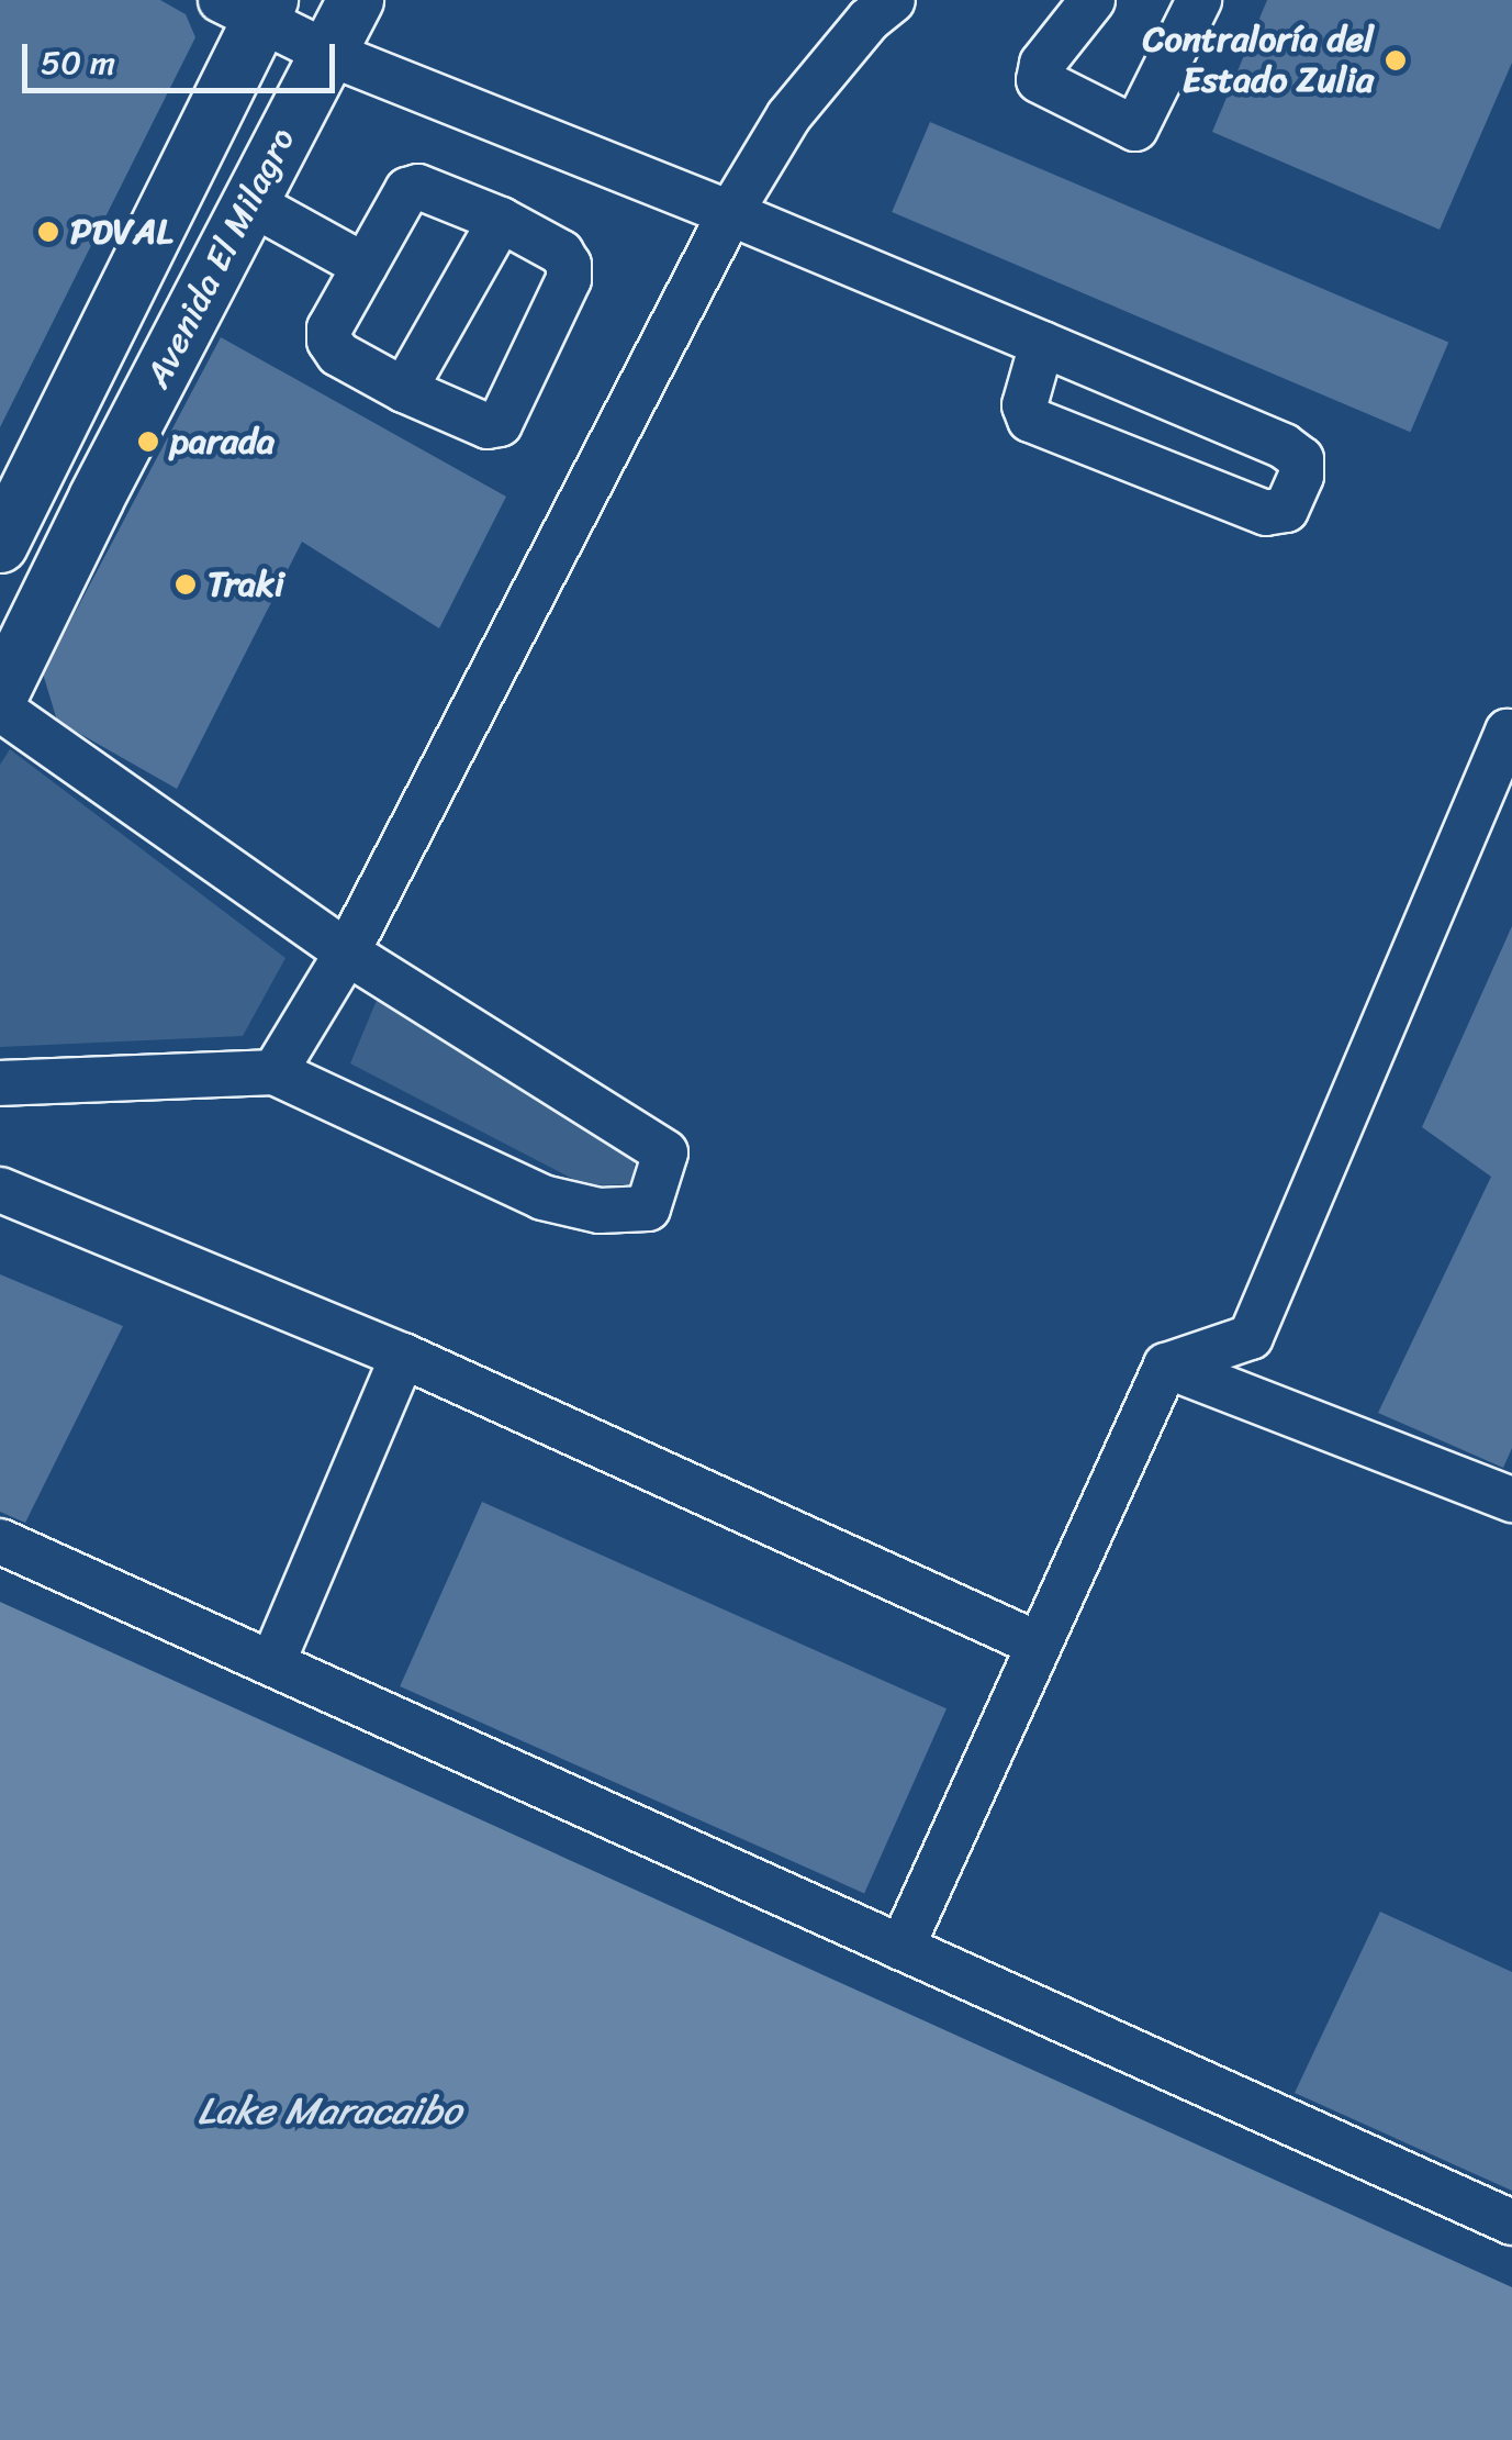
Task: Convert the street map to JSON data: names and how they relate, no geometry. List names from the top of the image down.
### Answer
{
  "streets": {
    "main road": ["Avenida El Milagro"]
  },
  "water": ["Lake Maracaibo"],
  "places": [
    "Contraloría del Estado Zulia",
    "PDVAL",
    "parada",
    "Traki"
  ],
  "scale_bar": "50 m"
}
